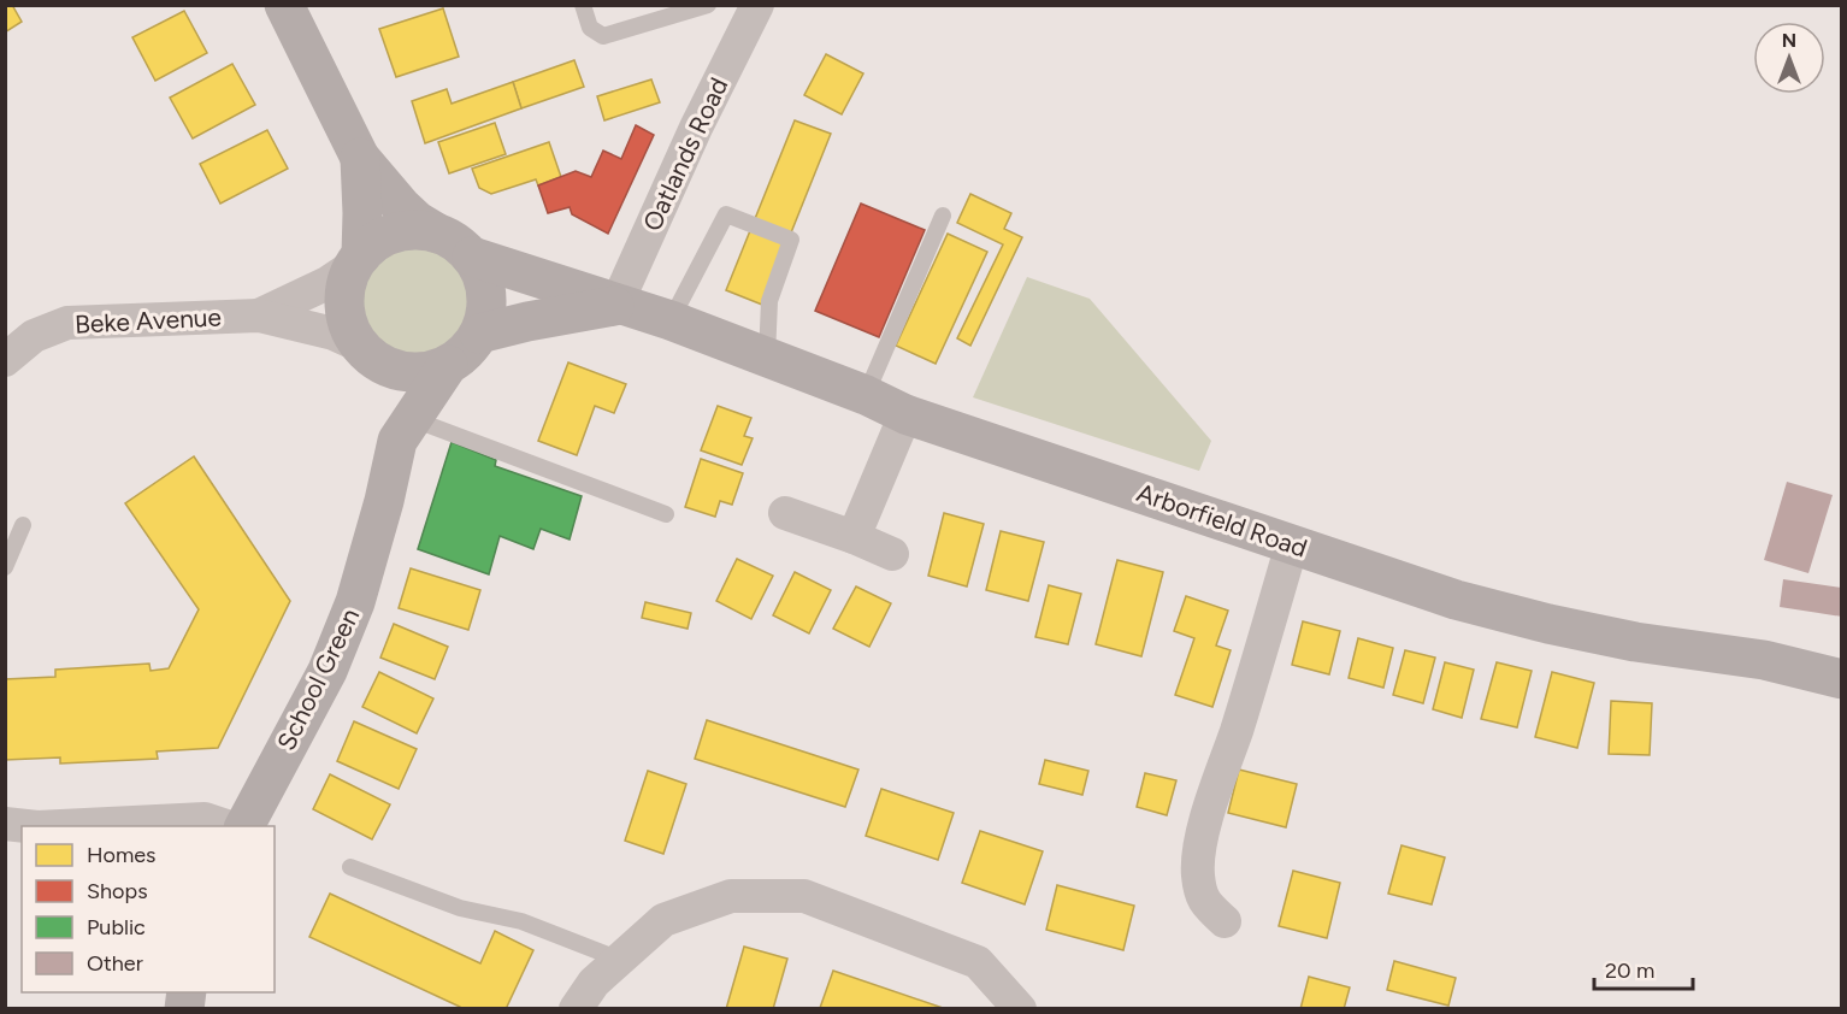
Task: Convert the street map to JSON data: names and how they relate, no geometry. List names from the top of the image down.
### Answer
{
  "streets": {
    "main road": ["Arborfield Road", "School Green"],
    "street": ["Oatlands Road", "Beke Avenue"]
  },
  "crossings": [
    ["Oatlands Road", "Arborfield Road"],
    ["Arborfield Road", "School Green"]
  ],
  "legend": [
    "Homes",
    "Shops",
    "Public",
    "Other"
  ],
  "scale_bar": "20 m",
  "north": "top"
}
